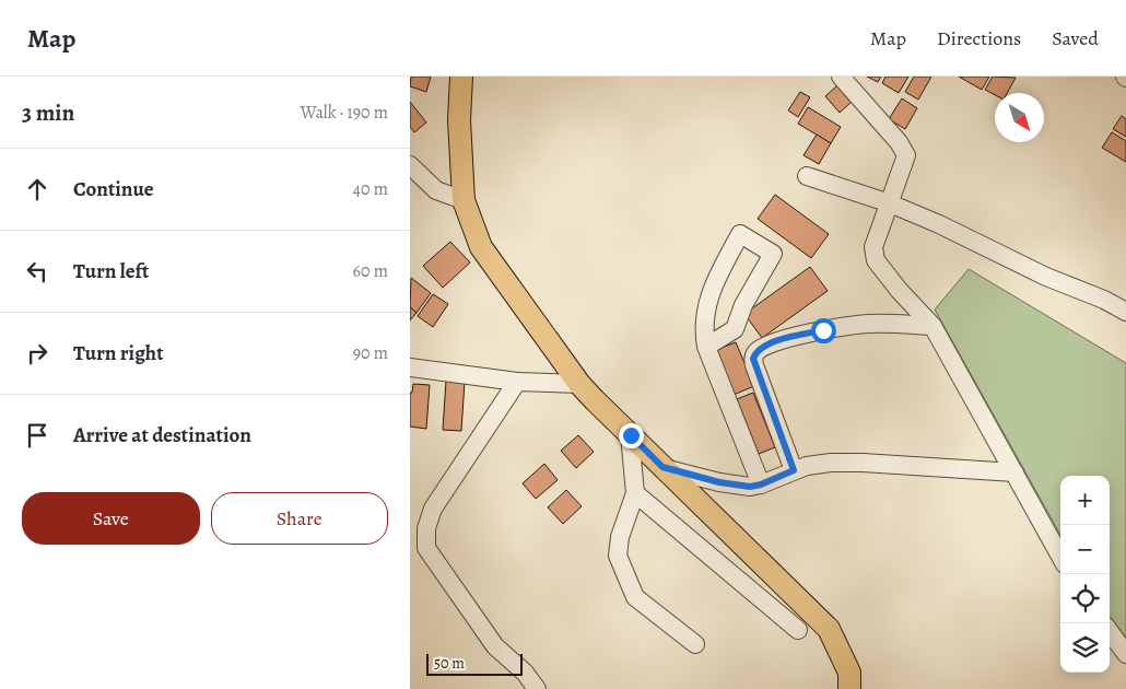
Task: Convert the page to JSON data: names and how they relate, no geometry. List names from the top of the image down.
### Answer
{
  "scale_bar": "50 m",
  "north": "bottom right",
  "page": {
    "header": "Map",
    "nav": ["Map", "Directions", "Saved"],
    "heading": ["3 min", "Walk · 190 m"],
    "list": [
      ["Continue", "40 m"],
      ["Turn left", "60 m"],
      ["Turn right", "90 m"],
      "Arrive at destination"
    ],
    "buttons": ["Save", "Share"],
    "map_buttons": ["+", "−"],
    "scale": "50 m"
  }
}
